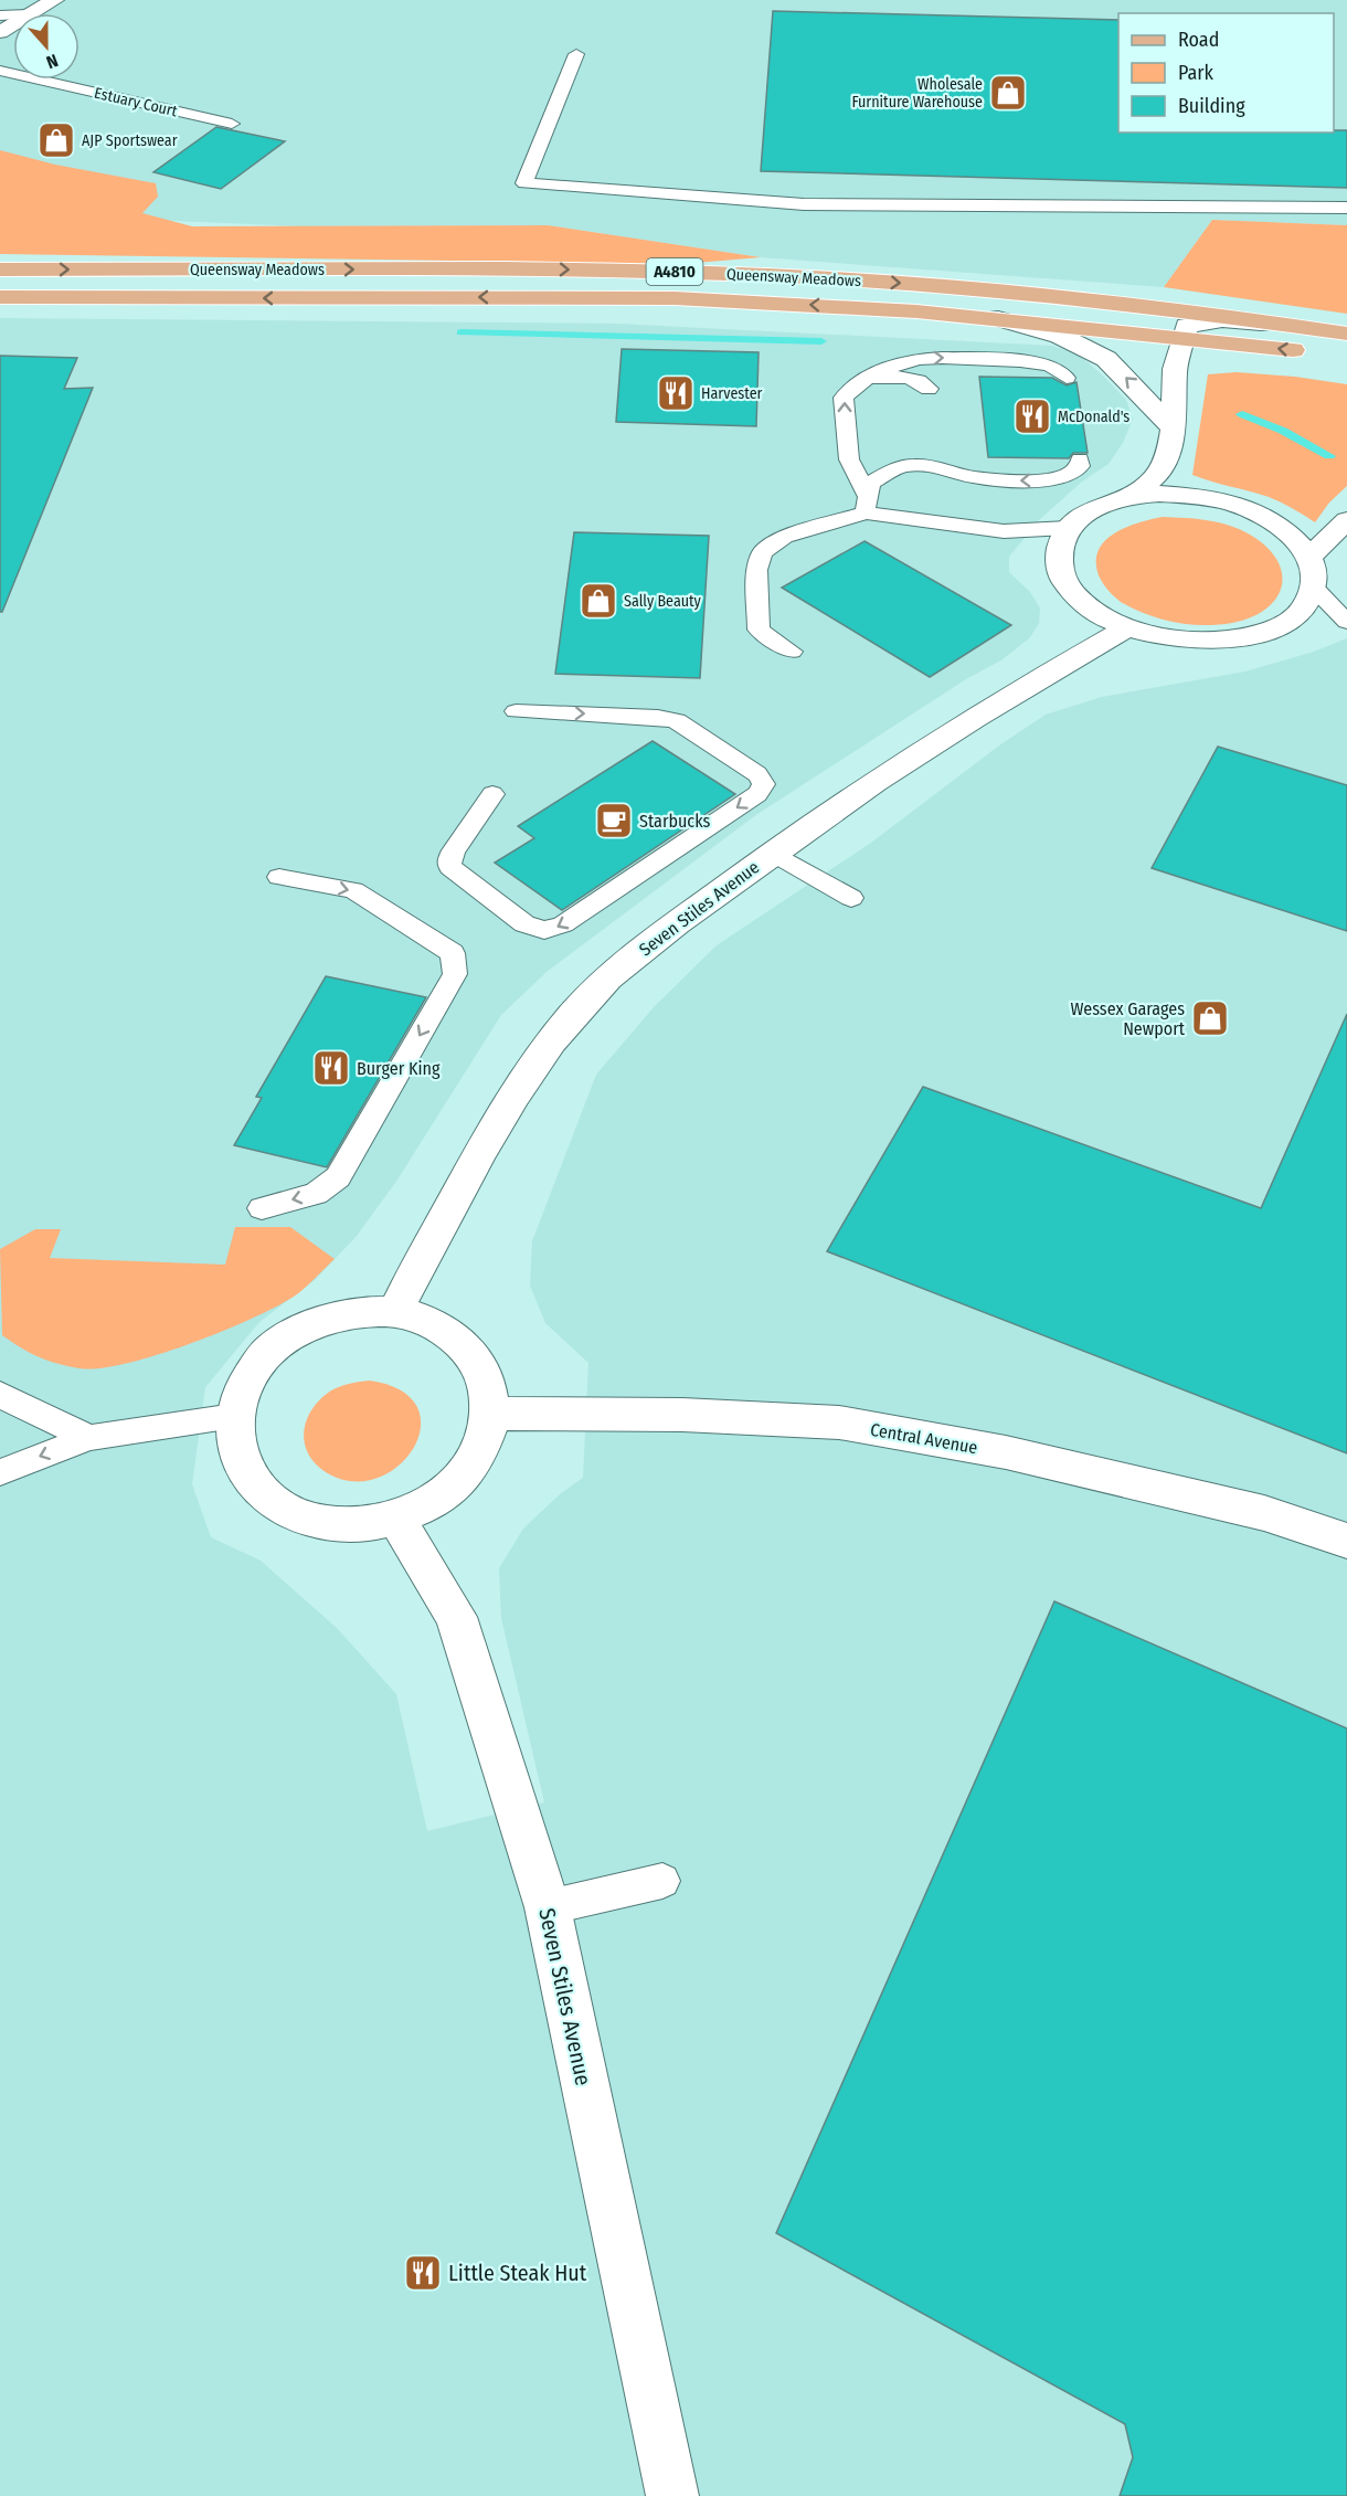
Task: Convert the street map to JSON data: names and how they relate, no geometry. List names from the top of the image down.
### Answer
{
  "streets": {
    "main road": ["Queensway Meadows", "A4810"],
    "street": ["Seven Stiles Avenue", "Central Avenue"],
    "lane": ["Estuary Court"]
  },
  "crossings": [
    ["Seven Stiles Avenue", "Central Avenue"]
  ],
  "places": {
    "shop": [
      "Wholesale Furniture Warehouse",
      "AJP Sportswear",
      "Sally Beauty",
      "Wessex Garages Newport"
    ],
    "restaurant": [
      "Harvester",
      "McDonald's",
      "Burger King",
      "Little Steak Hut"
    ],
    "cafe": ["Starbucks"]
  },
  "legend": ["Road", "Park", "Building"],
  "north": "bottom"
}
